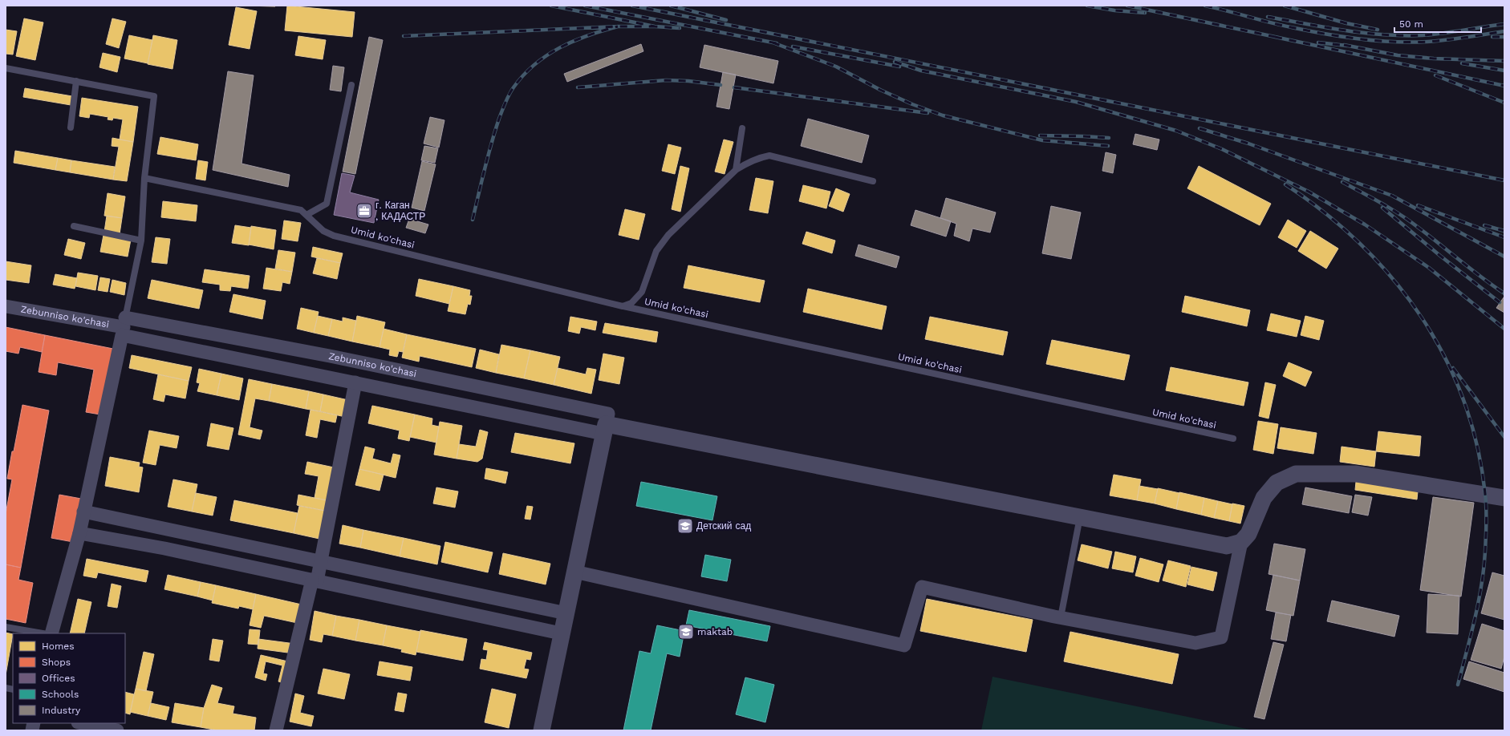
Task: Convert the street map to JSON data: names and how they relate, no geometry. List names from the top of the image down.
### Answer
{
  "streets": {
    "street": ["Zebunniso ko'chasi"],
    "lane": ["Umid ko'chasi"]
  },
  "places": {
    "office": ["г. Каган , КАДАСТР"],
    "school or university": ["Детский сад", "maktab"]
  },
  "legend": [
    "Homes",
    "Shops",
    "Offices",
    "Schools",
    "Industry"
  ],
  "scale_bar": "50 m"
}
